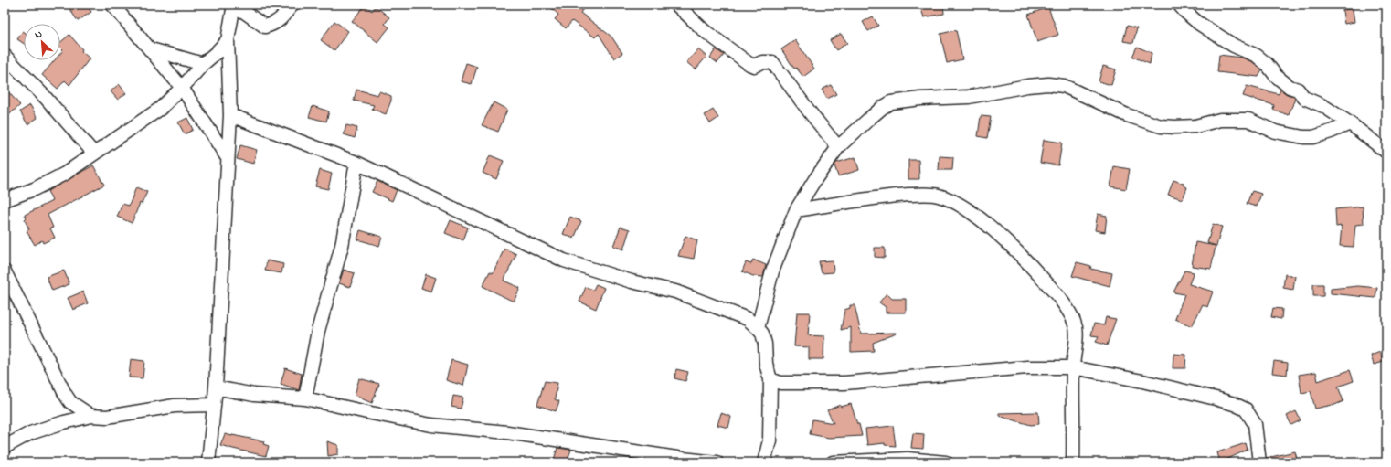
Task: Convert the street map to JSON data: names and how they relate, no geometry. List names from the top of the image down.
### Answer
{
  "north": "top left"
}
